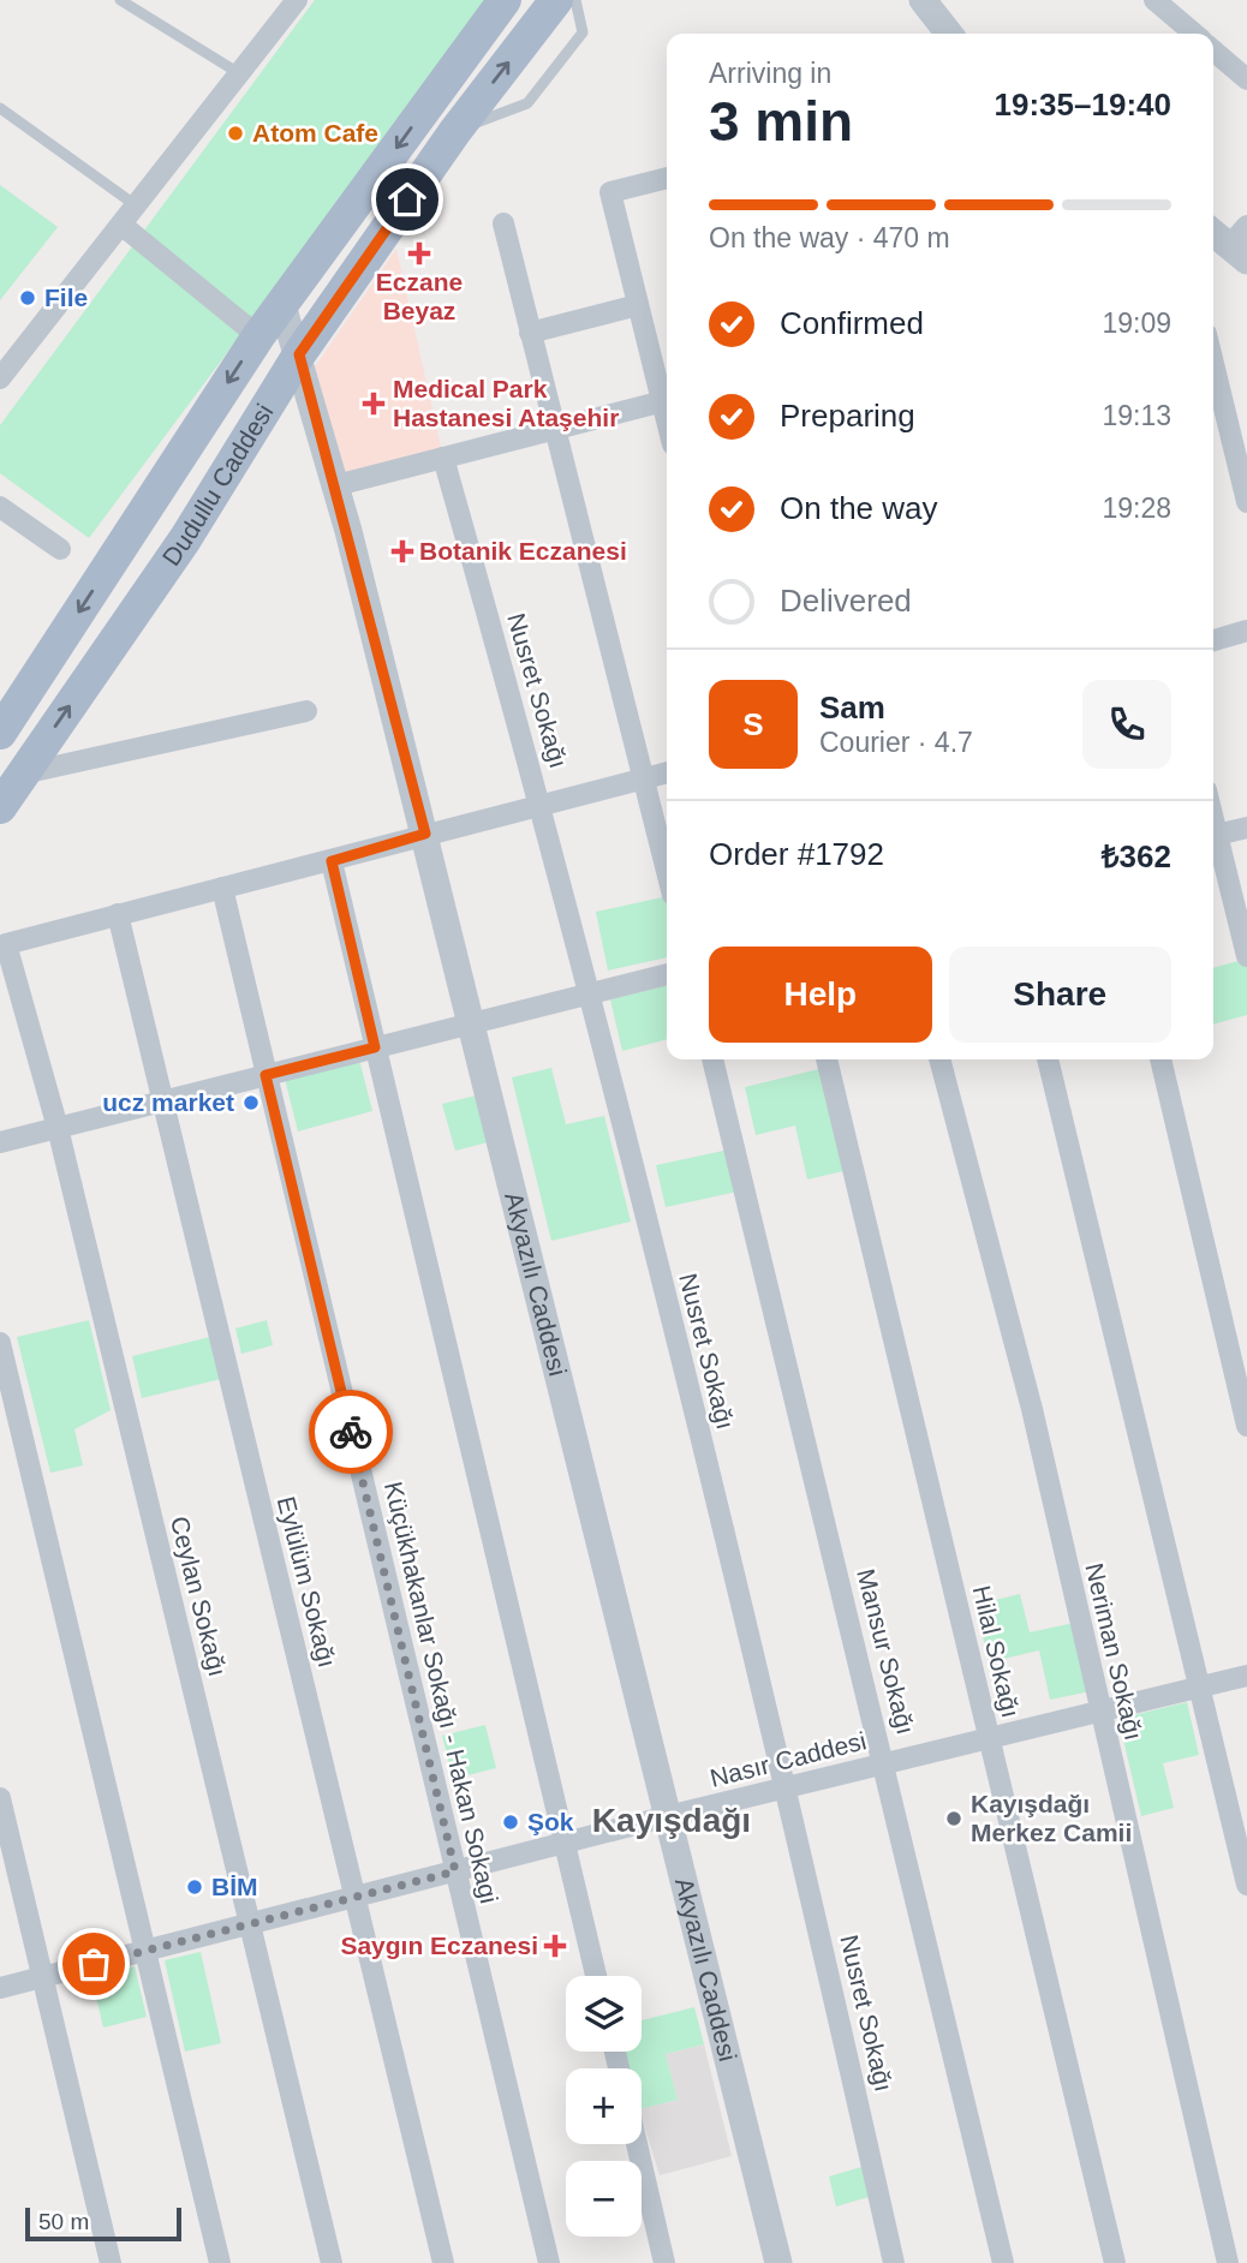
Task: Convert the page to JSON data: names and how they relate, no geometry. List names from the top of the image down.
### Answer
{
  "streets": {
    "main road": ["Dudullu Caddesi"],
    "street": [
      "Nusret Sokağı",
      "Akyazılı Caddesi",
      "Eylülüm Sokağı",
      "Ceylan Sokağı",
      "Mansur Sokağı",
      "Hilal Sokağı",
      "Neriman Sokağı",
      "Küçükhakanlar Sokağı - Hakan Sokagi",
      "Nasır Caddesi"
    ]
  },
  "crossings": [
    ["Dudullu Caddesi", "Akyazılı Caddesi"],
    ["Nusret Sokağı", "Nasır Caddesi"],
    ["Akyazılı Caddesi", "Nasır Caddesi"],
    ["Eylülüm Sokağı", "Ceylan Sokağı"],
    ["Eylülüm Sokağı", "Nasır Caddesi"],
    ["Ceylan Sokağı", "Nasır Caddesi"],
    ["Mansur Sokağı", "Nasır Caddesi"],
    ["Hilal Sokağı", "Nasır Caddesi"],
    ["Neriman Sokağı", "Nasır Caddesi"],
    ["Küçükhakanlar Sokağı - Hakan Sokagi", "Nasır Caddesi"]
  ],
  "districts": ["Kayışdağı"],
  "places": {
    "other": [
      "Atom Cafe",
      "File",
      "ucz market",
      "Kayışdağı Merkez Camii",
      "Şok",
      "BİM"
    ],
    "health": [
      "Eczane Beyaz",
      "Medical Park Hastanesi Ataşehir",
      "Botanik Eczanesi",
      "Saygın Eczanesi"
    ]
  },
  "scale_bar": "50 m",
  "page": {
    "heading": ["3 min", "Arriving in", "19:35–19:40"],
    "panel": [
      "Sam",
      "Courier · 4.7",
      "Order #1792",
      "₺362"
    ],
    "bar": "On the way · 470 m",
    "list": [
      ["Confirmed", "19:09"],
      ["Preparing", "19:13"],
      ["On the way", "19:28"],
      "Delivered"
    ],
    "round": "S",
    "buttons": ["Help", "Share"],
    "map_buttons": ["+", "−"],
    "scale": "50 m"
  }
}
